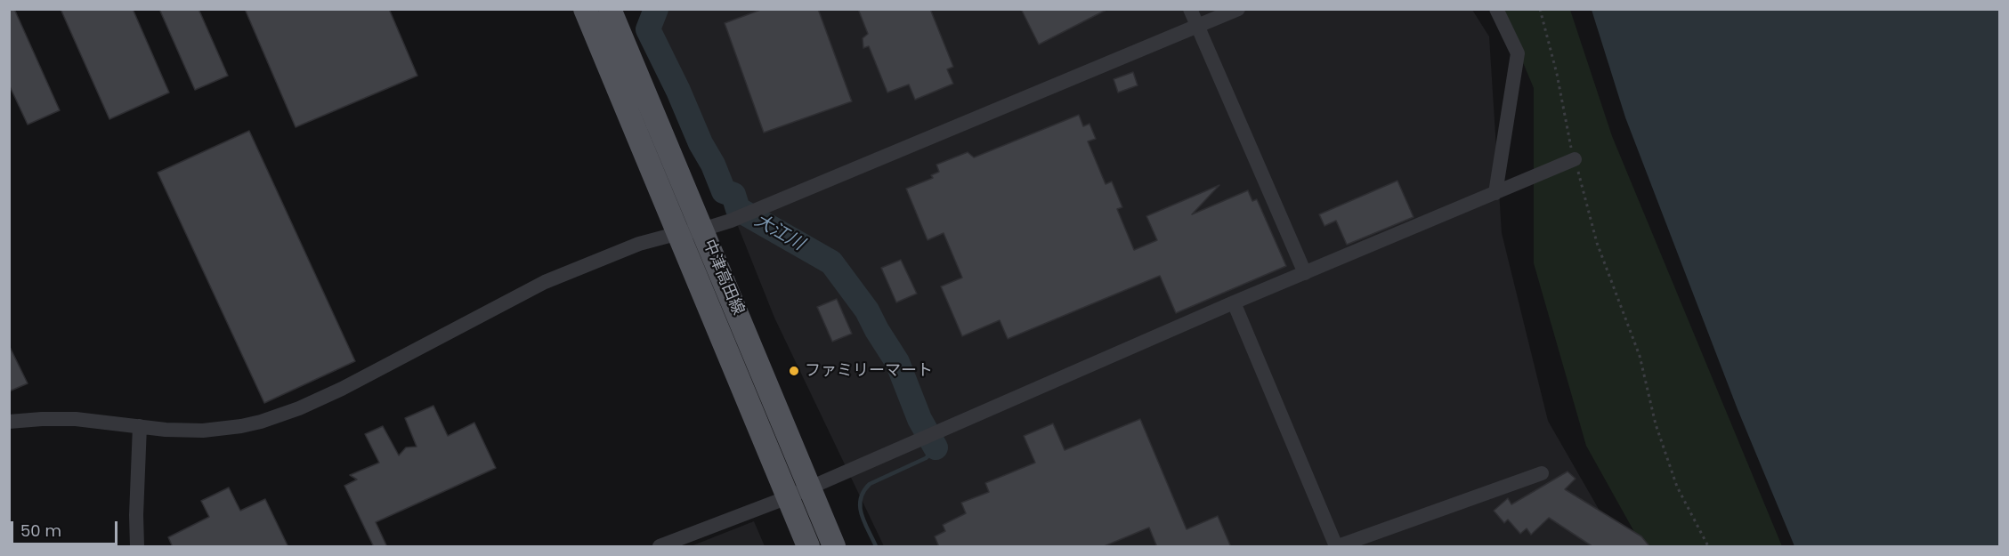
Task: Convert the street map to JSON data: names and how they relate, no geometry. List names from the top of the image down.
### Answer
{
  "streets": {
    "main road": ["中津高田線"]
  },
  "water": ["大江川"],
  "places": ["ファミリーマート"],
  "scale_bar": "50 m"
}
